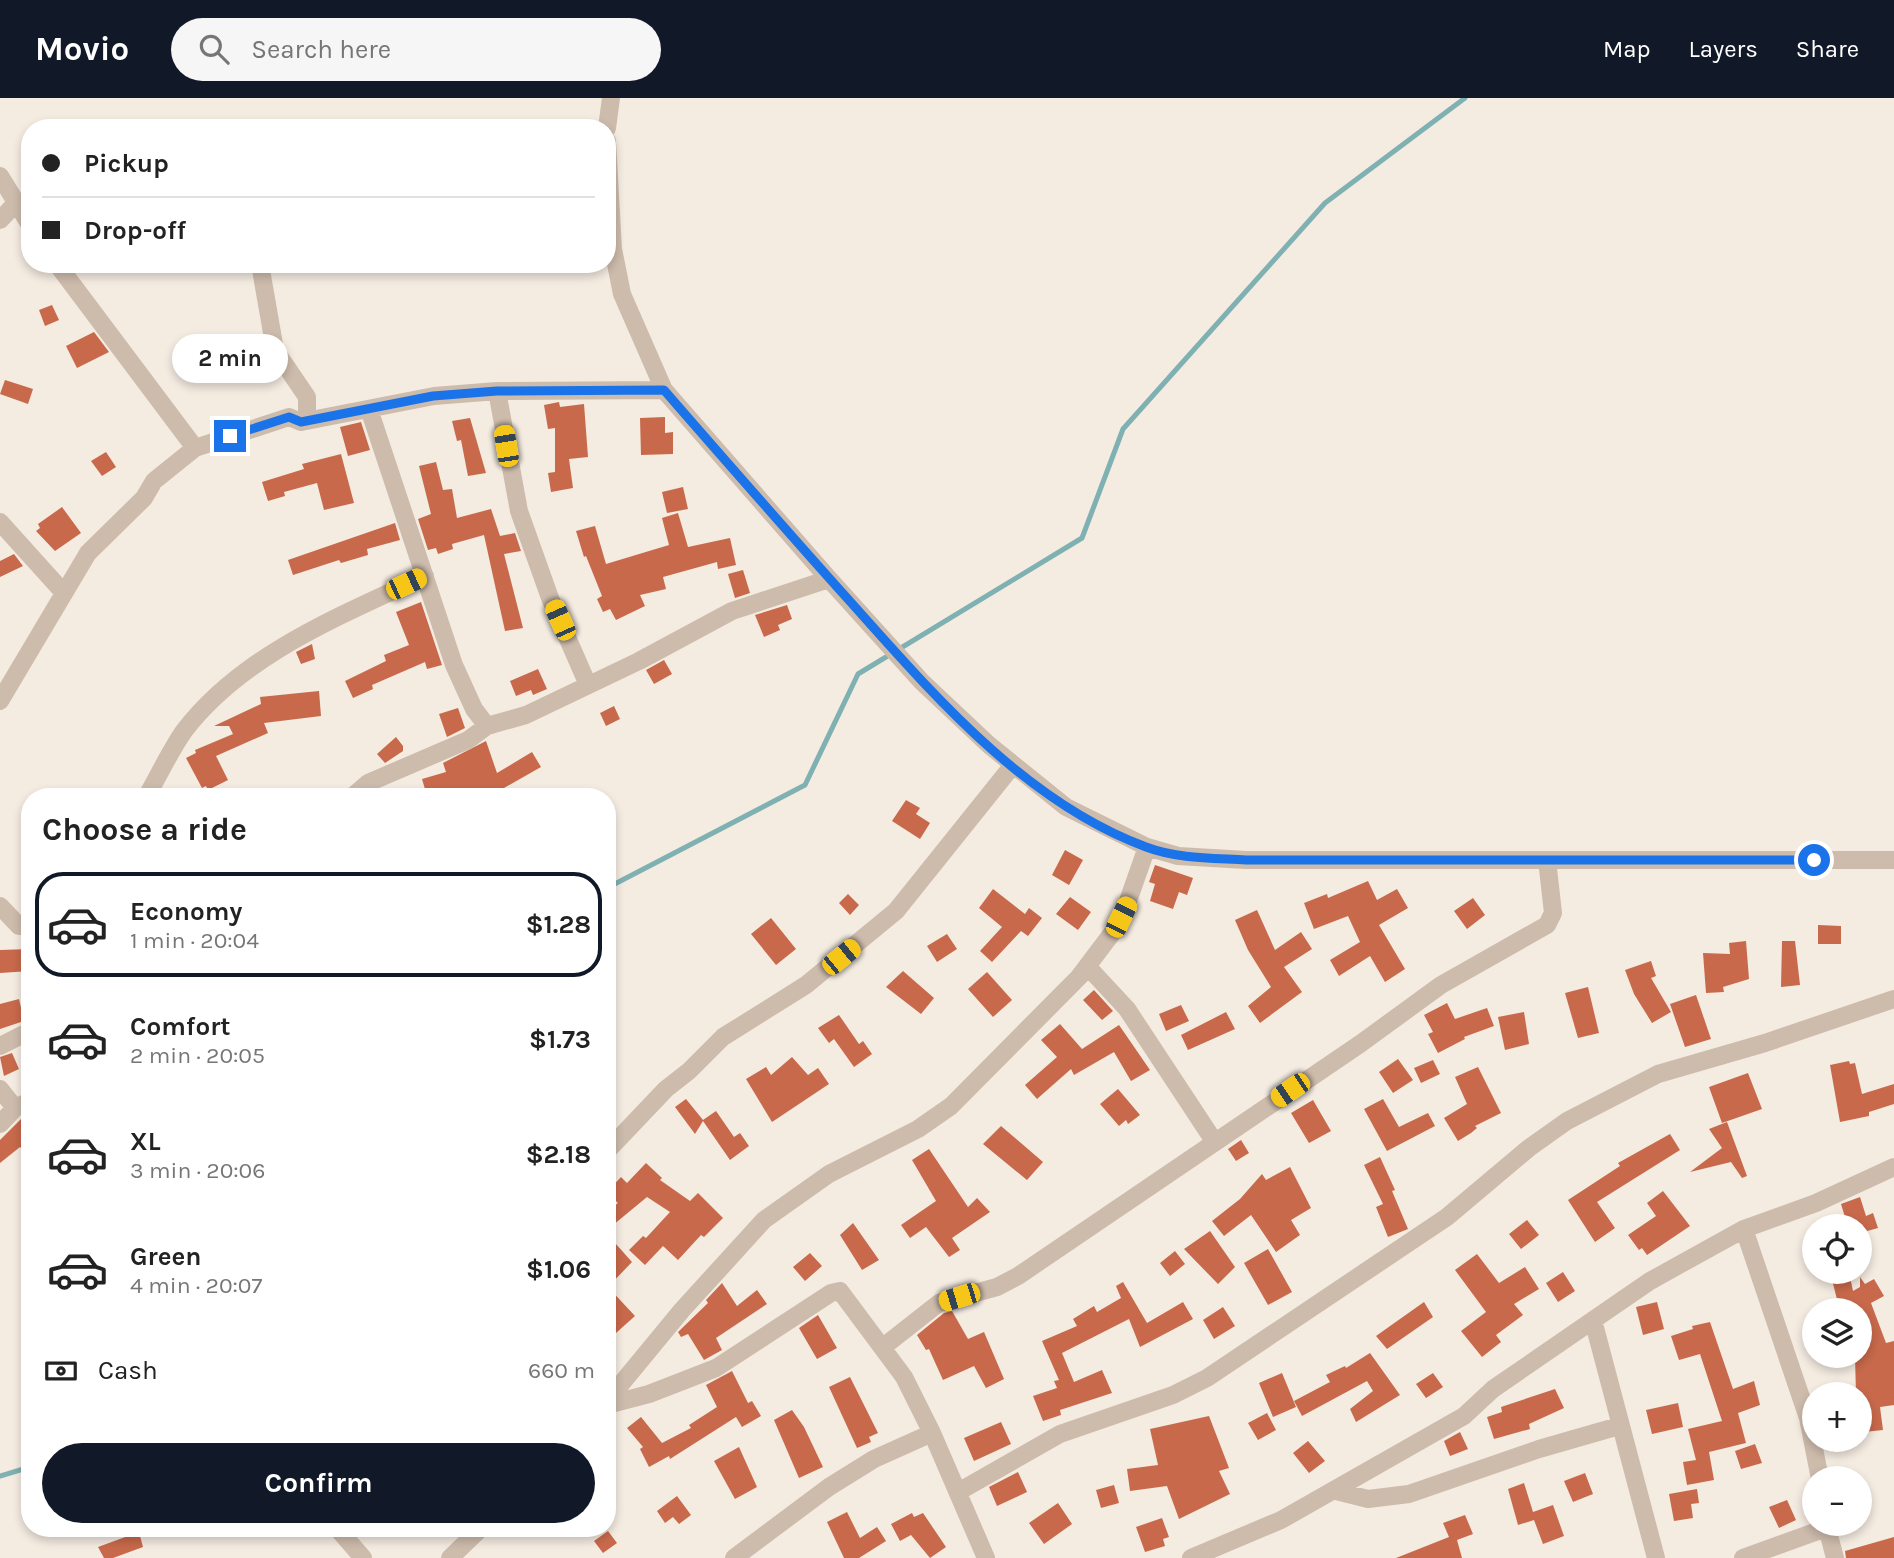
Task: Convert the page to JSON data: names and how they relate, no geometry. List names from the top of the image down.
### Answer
{
  "page": {
    "header": "Movio",
    "search": "Search here",
    "nav": ["Map", "Layers", "Share"],
    "banner": ["Pickup", "Drop-off"],
    "bubble": "2 min",
    "heading": "Choose a ride",
    "list": [
      {
        "name": "Economy",
        "note": "1 min · 20:04",
        "value": "$1.28"
      },
      {
        "name": "Comfort",
        "note": "2 min · 20:05",
        "value": "$1.73"
      },
      {
        "name": "XL",
        "note": "3 min · 20:06",
        "value": "$2.18"
      },
      {
        "name": "Green",
        "note": "4 min · 20:07",
        "value": "$1.06"
      }
    ],
    "map_buttons": ["+", "−"],
    "pay": ["Cash", "660 m"],
    "buttons": "Confirm"
  }
}
